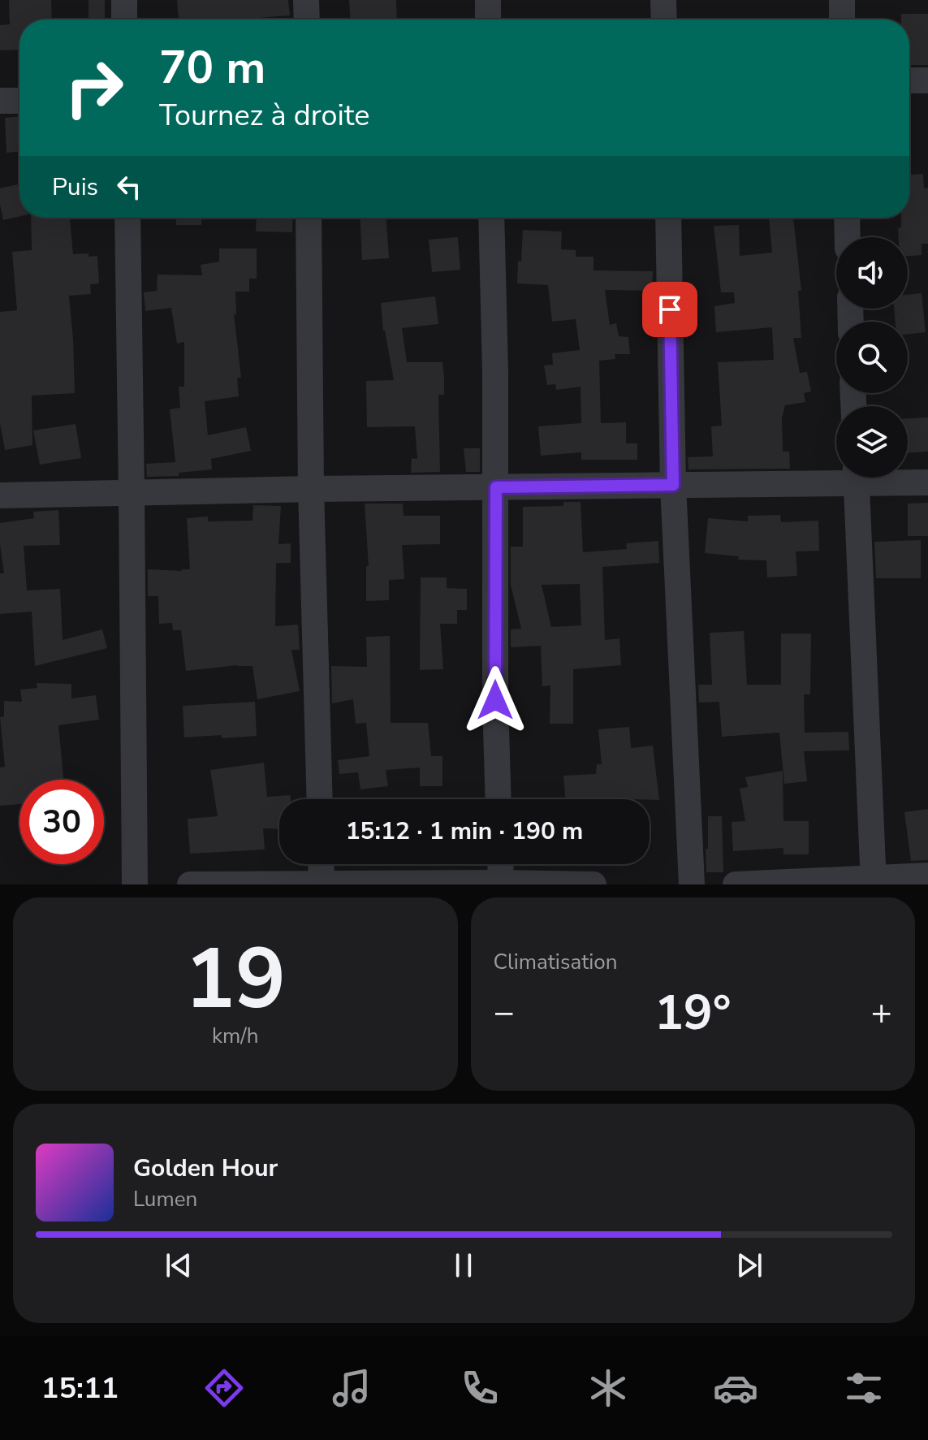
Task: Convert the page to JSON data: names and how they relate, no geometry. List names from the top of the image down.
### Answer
{
  "page": {
    "turn": ["70 m", "Tournez à droite"],
    "then": "Puis",
    "limit": "30",
    "trip": "15:12 · 1 min · 190 m",
    "tile": [
      ["19", "km/h"],
      "Climatisation"
    ],
    "heat": ["−", "19°", "+"],
    "song": ["Golden Hour", "Lumen"],
    "tabs": "15:11"
  }
}
